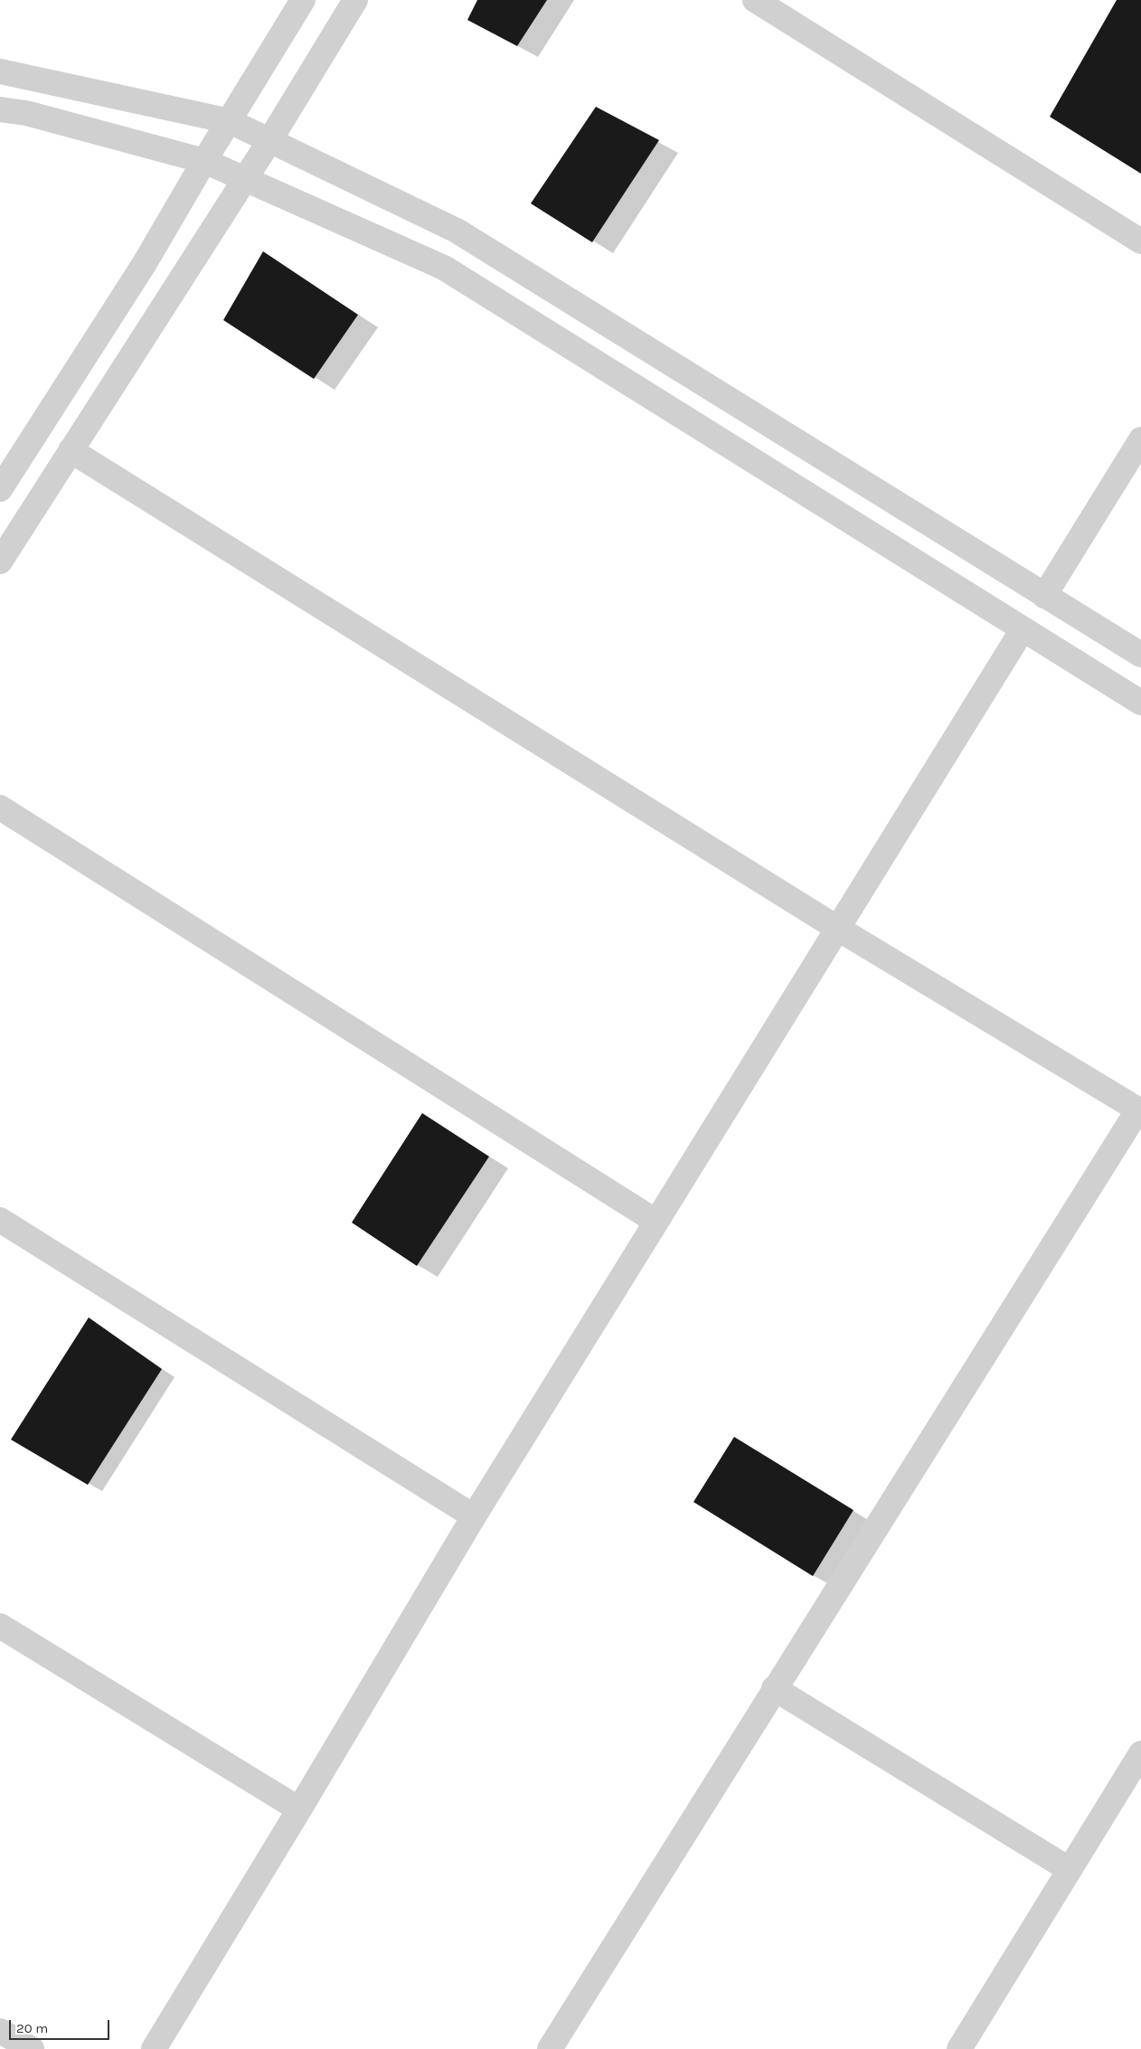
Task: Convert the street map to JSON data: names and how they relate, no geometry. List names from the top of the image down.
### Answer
{
  "scale_bar": "20 m"
}
